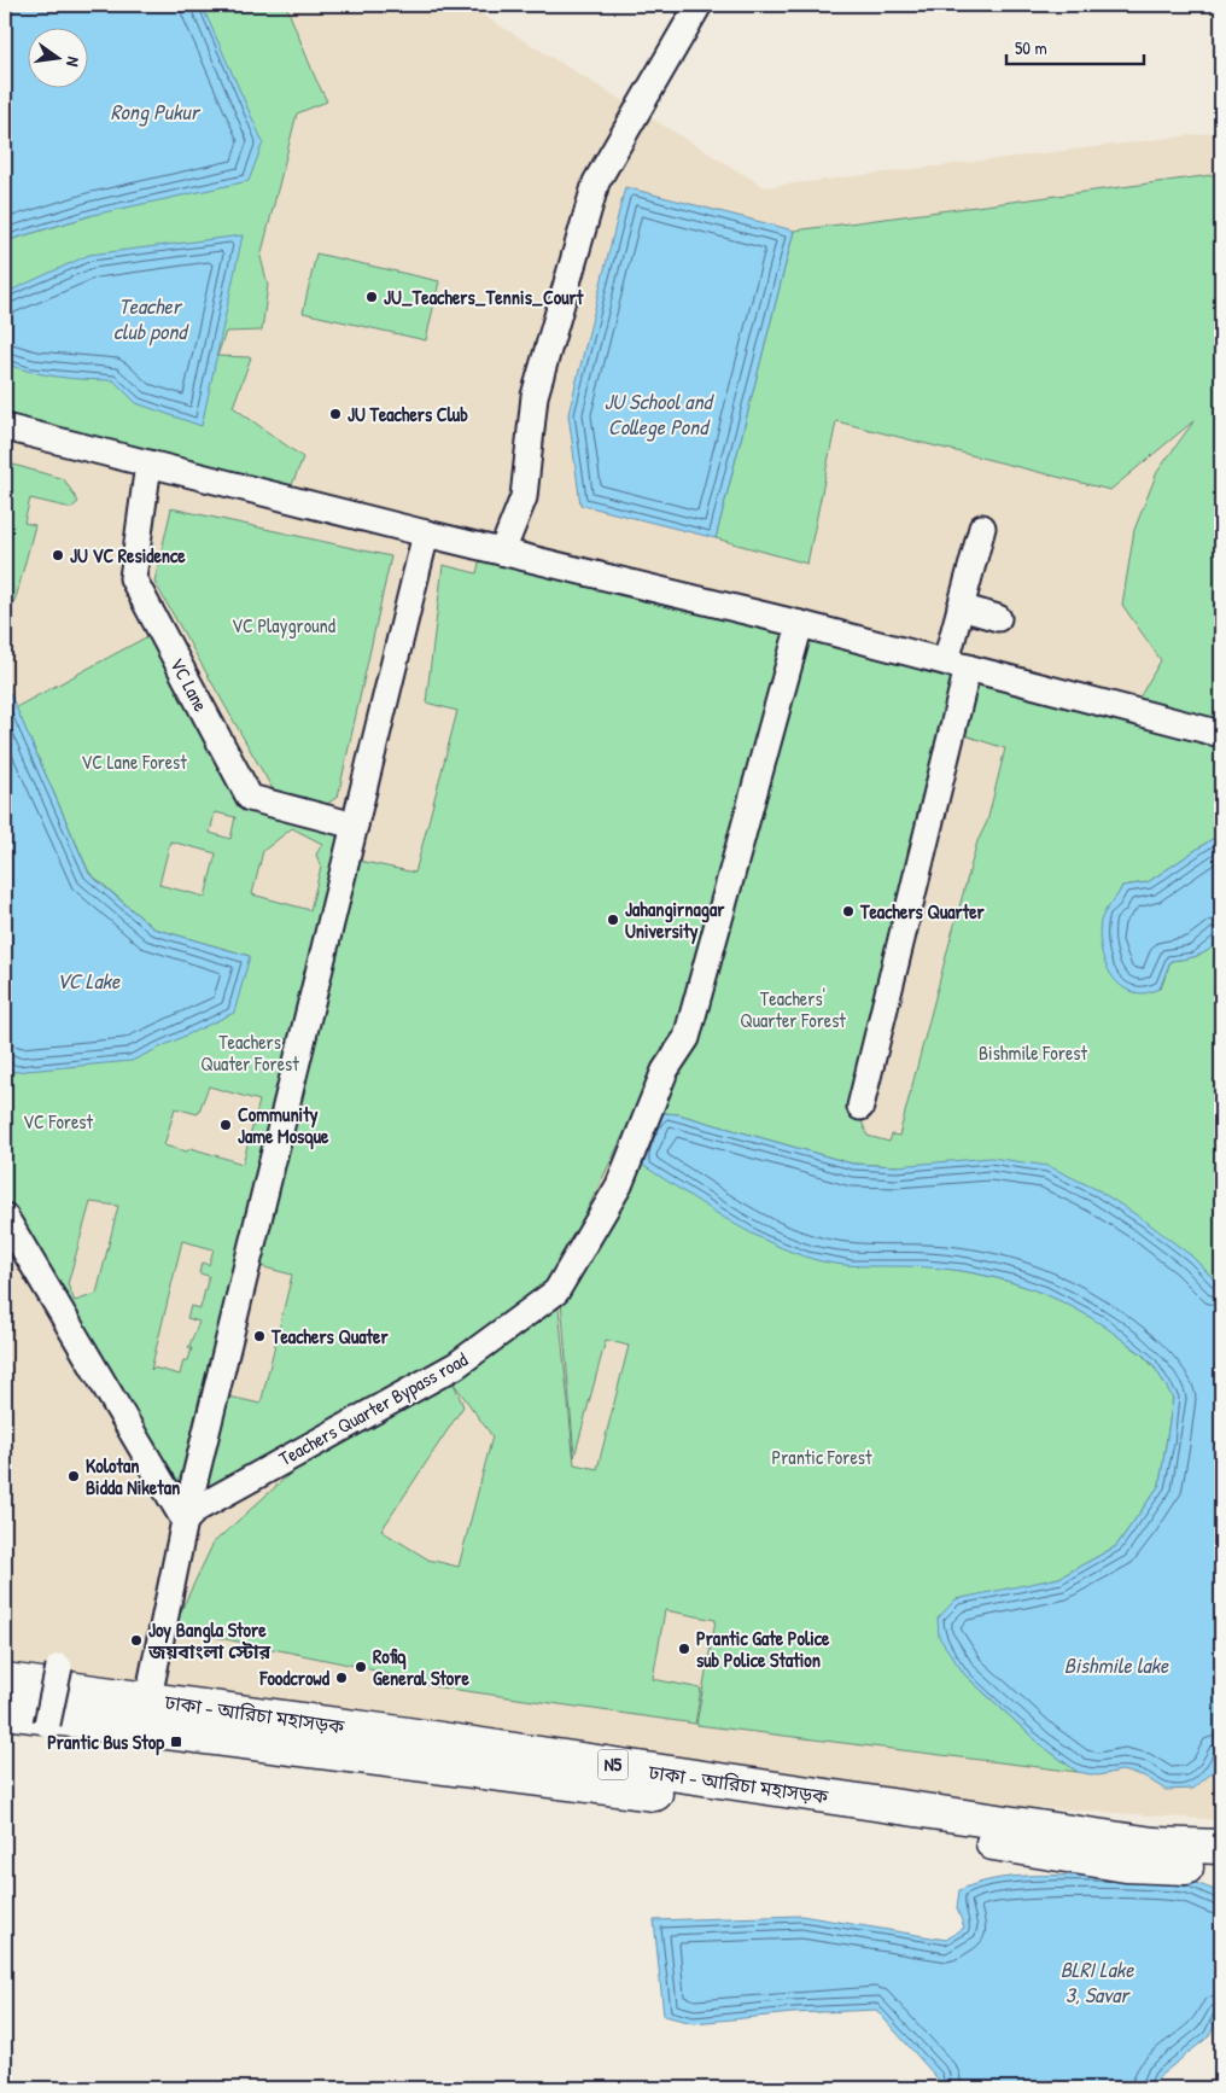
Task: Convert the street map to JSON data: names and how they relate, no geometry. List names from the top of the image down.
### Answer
{
  "streets": {
    "highway": ["ঢাকা - আরিচা মহাসড়ক", "N5"],
    "street": ["VC Lane", "Teachers Quarter Bypass road"]
  },
  "water": [
    "Rong Pukur",
    "Teacher club pond",
    "JU School and College Pond",
    "VC Lake",
    "Bishmile lake",
    "BLRI Lake 3, Savar"
  ],
  "parks": [
    "VC Playground",
    "VC Lane Forest",
    "Teachers' Quarter Forest",
    "Teachers Quater Forest",
    "Bishmile Forest",
    "VC Forest",
    "Prantic Forest"
  ],
  "places": {
    "other": [
      "JU_Teachers_Tennis_Court",
      "JU Teachers Club",
      "JU VC Residence",
      "Teachers Quarter",
      "Jahangirnagar University",
      "Community Jame Mosque",
      "Teachers Quater",
      "Kolotan Bidda Niketan",
      "Joy Bangla Store জয়বাংলা স্টোর",
      "Prantic Gate Police sub Police Station",
      "Rofiq General Store",
      "Foodcrowd"
    ],
    "transit": ["Prantic Bus Stop"]
  },
  "scale_bar": "50 m",
  "north": "right"
}
